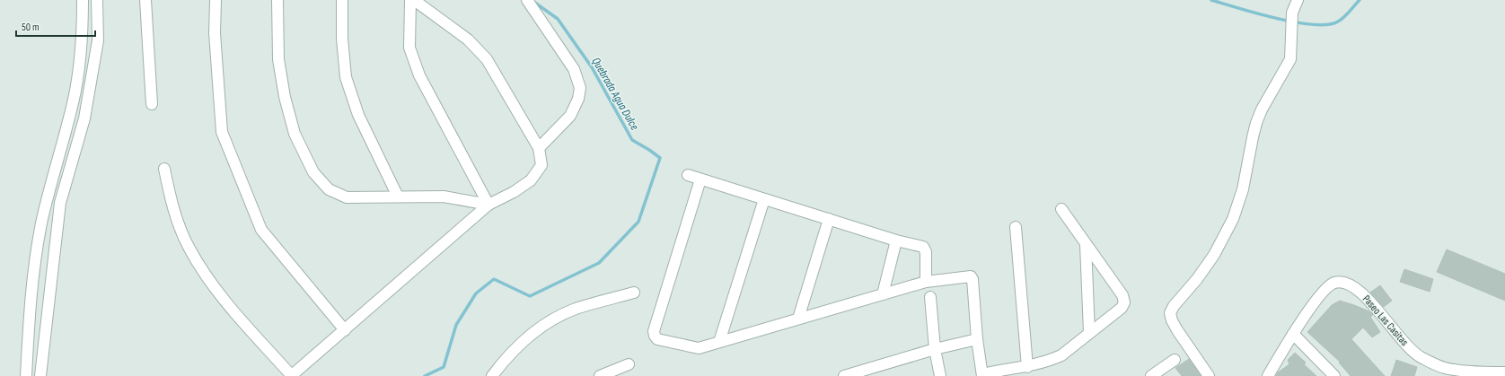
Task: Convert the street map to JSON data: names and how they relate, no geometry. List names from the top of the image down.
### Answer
{
  "streets": {
    "street": ["Paseo Las Casitas"]
  },
  "water": ["Quebrada Agua Dulce"],
  "scale_bar": "50 m"
}
